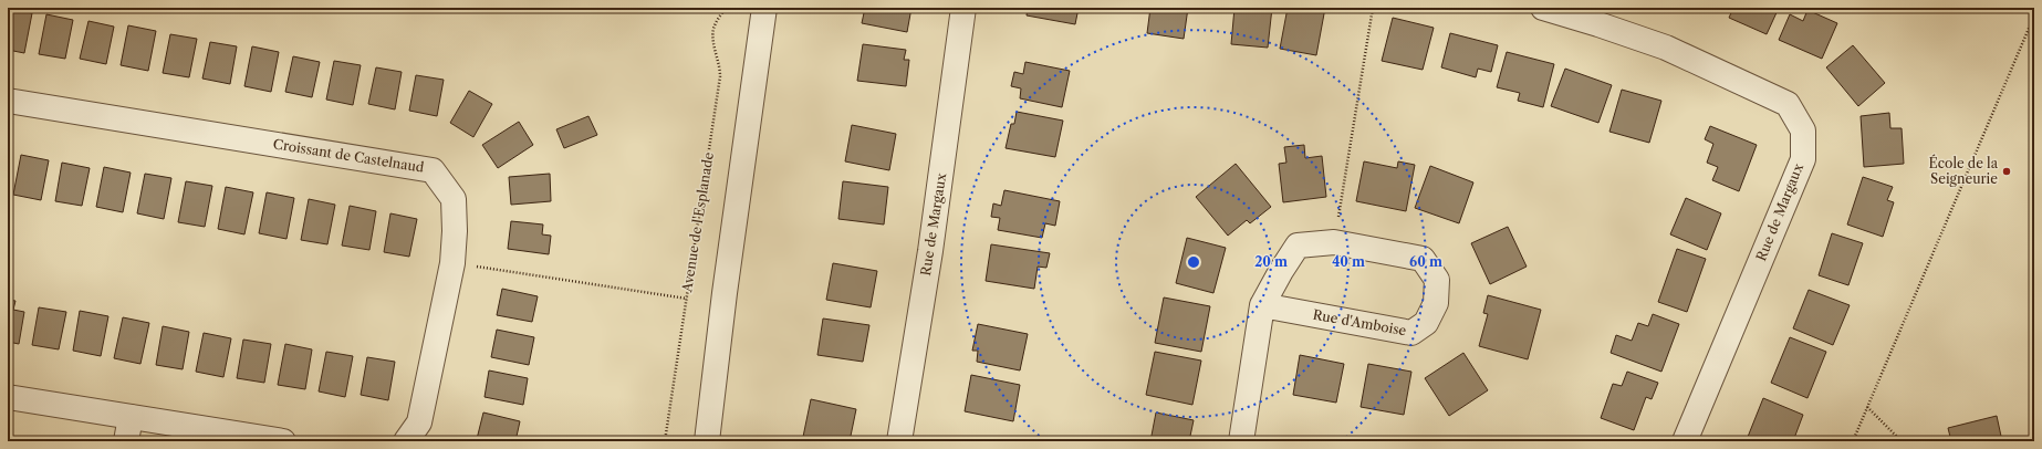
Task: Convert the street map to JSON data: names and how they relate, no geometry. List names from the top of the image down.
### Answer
{
  "streets": {
    "street": ["Croissant de Castelnaud", "Rue de Margaux", "Rue d'Amboise"],
    "path": ["Avenue de l'Esplanade"]
  },
  "places": ["École de la Seigneurie"],
  "rings": ["20 m", "40 m", "60 m"]
}
